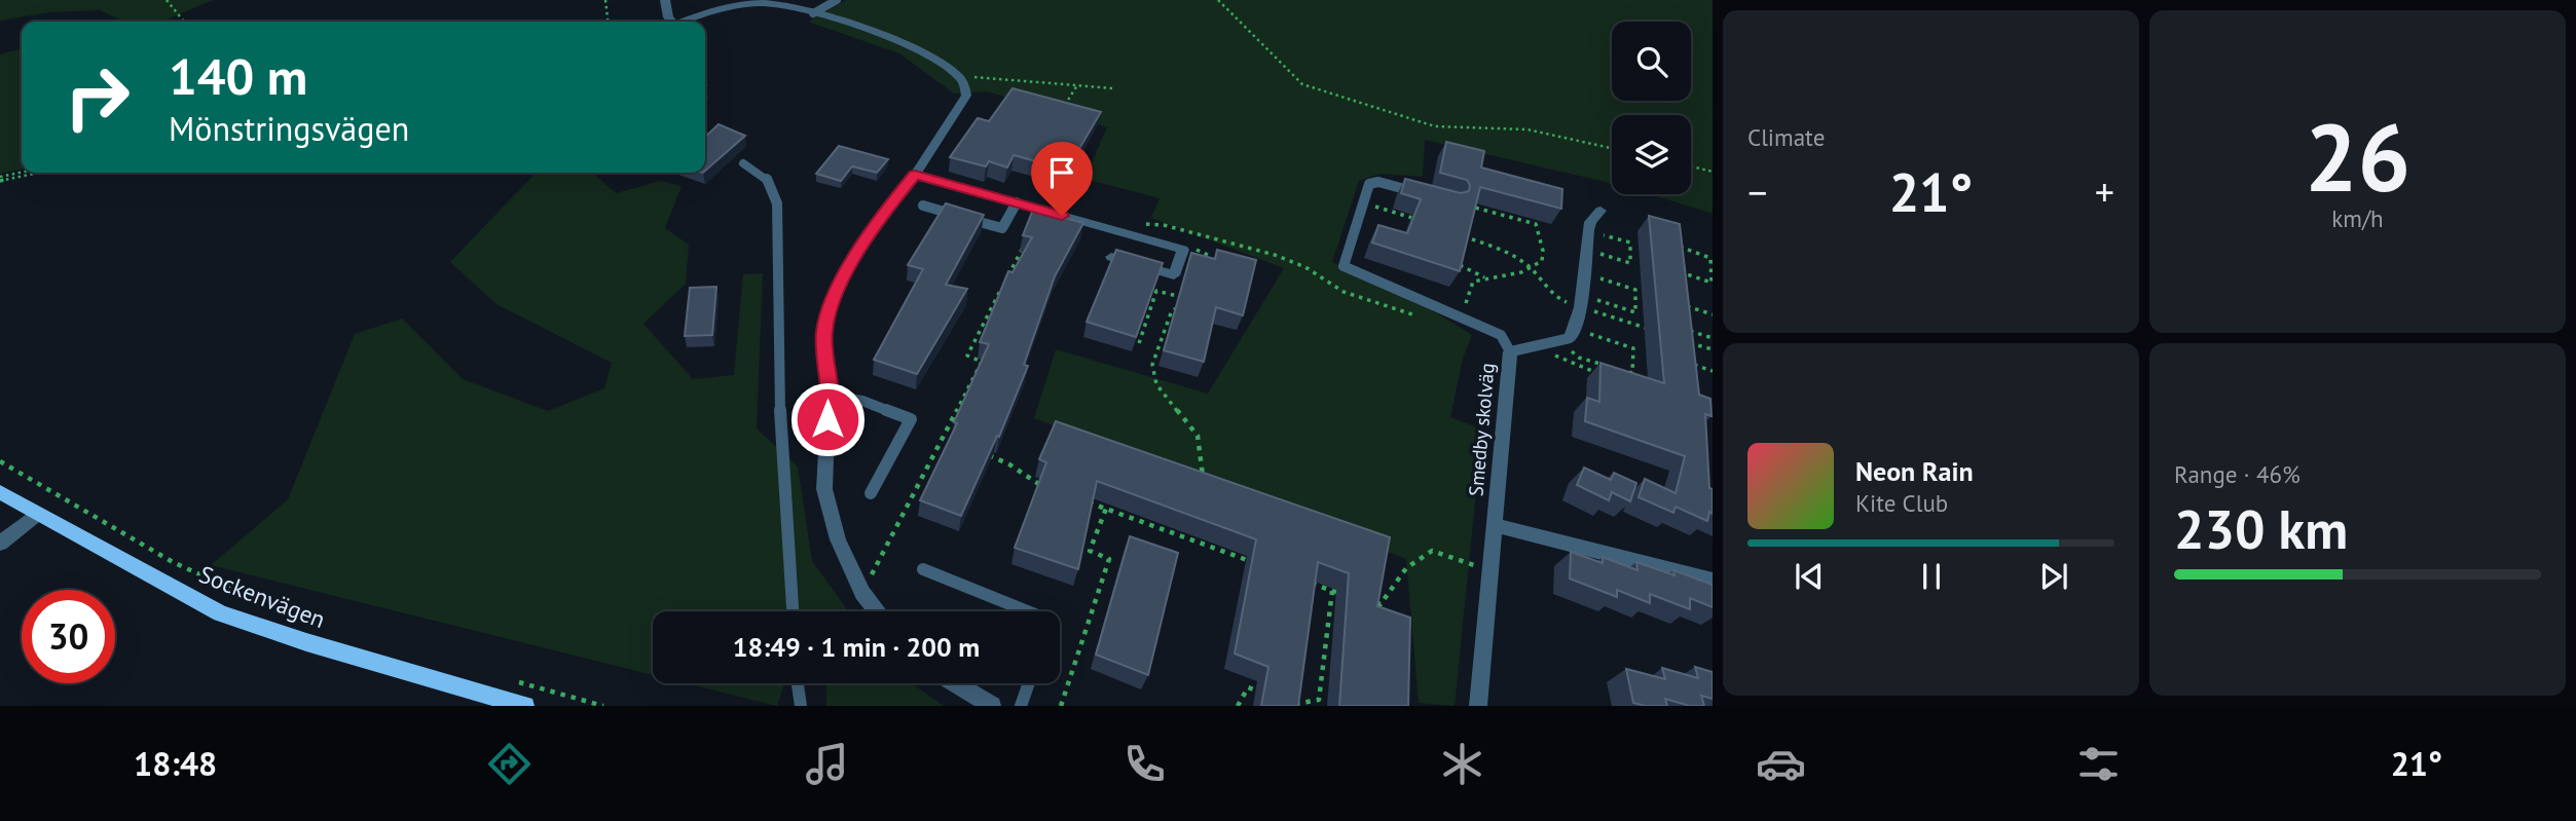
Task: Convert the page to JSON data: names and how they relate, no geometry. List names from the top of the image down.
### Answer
{
  "streets": {
    "street": ["Smedby skolväg", "Sockenvägen"]
  },
  "page": {
    "tile": [
      "Climate",
      ["26", "km/h"],
      ["Range · 46%", "230 km"]
    ],
    "turn": ["140 m", "Mönstringsvägen"],
    "heat": ["−", "21°", "+"],
    "song": ["Neon Rain", "Kite Club"],
    "limit": "30",
    "trip": "18:49 · 1 min · 200 m",
    "tabs": ["18:48", "21°"]
  }
}
